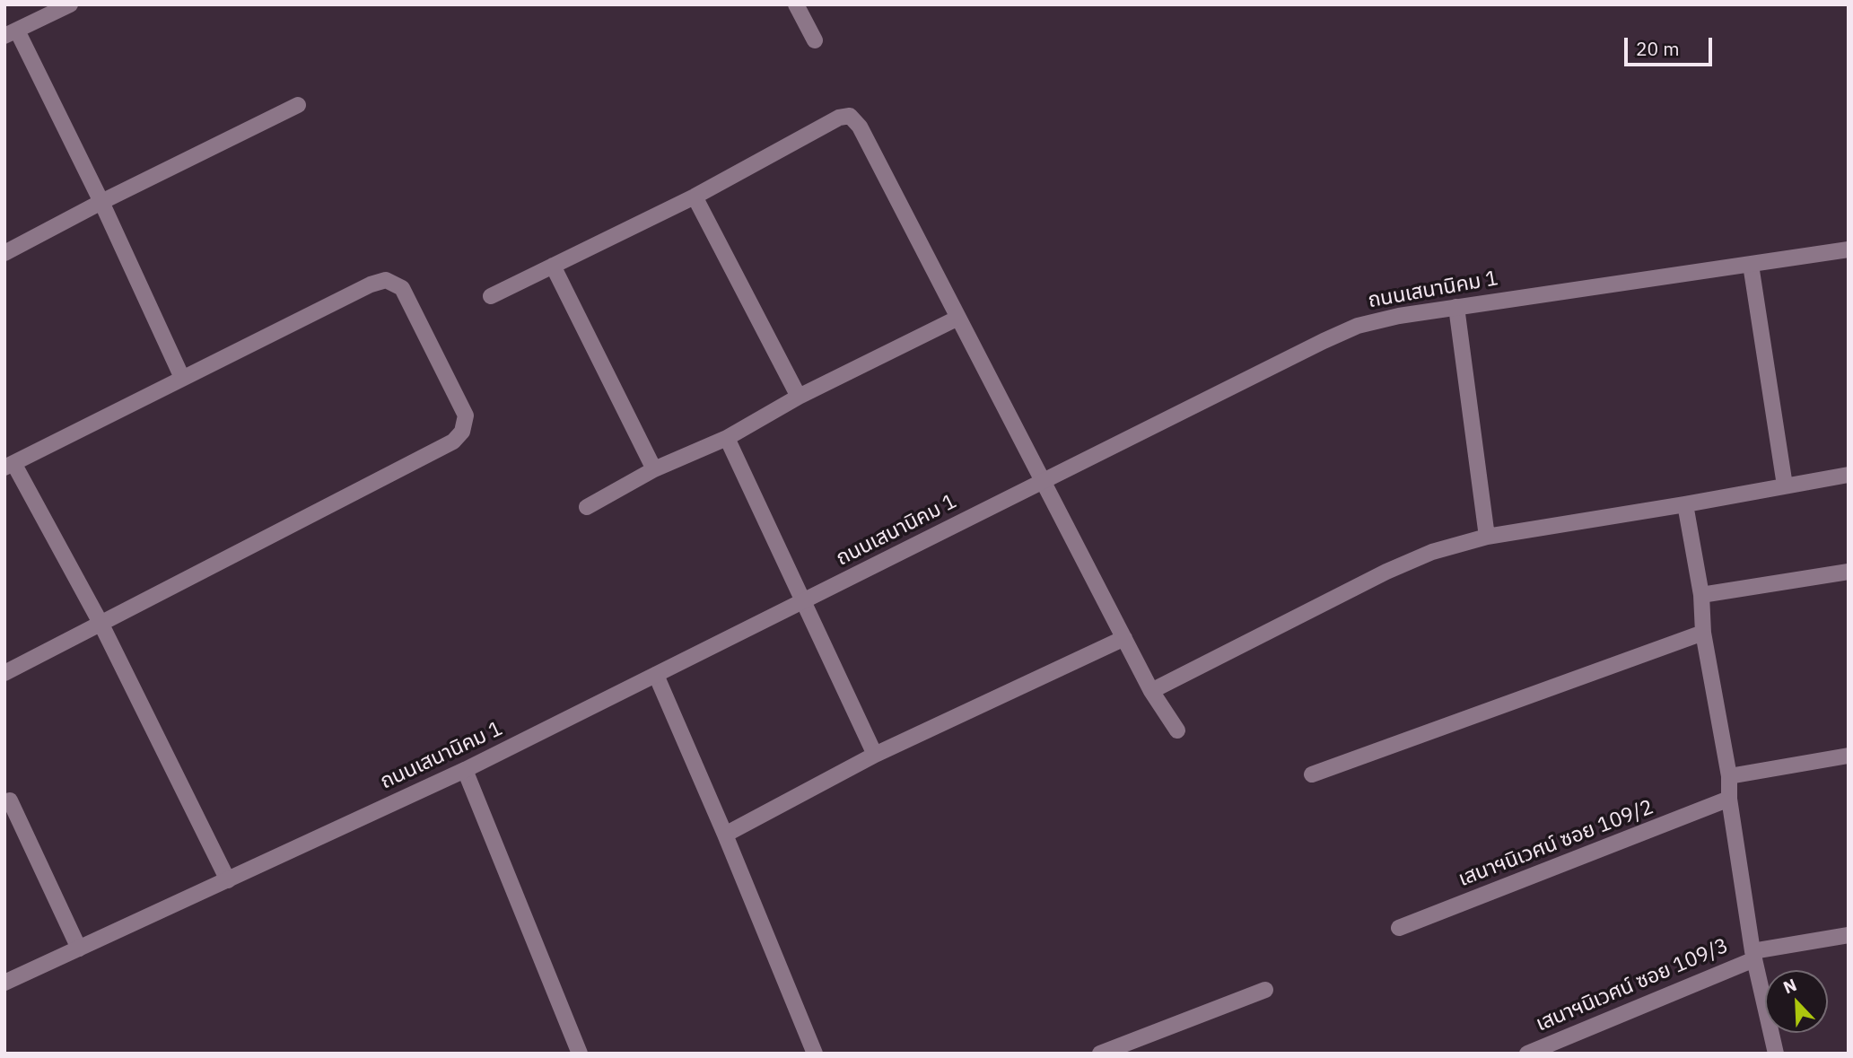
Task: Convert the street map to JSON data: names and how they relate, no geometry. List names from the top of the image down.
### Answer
{
  "streets": {
    "street": ["ถนนเสนานิคม 1", "เสนาฯนิเวศน์ ซอย 109/2", "เสนาฯนิเวศน์ ซอย 109/3"]
  },
  "scale_bar": "20 m",
  "north": "top left"
}
